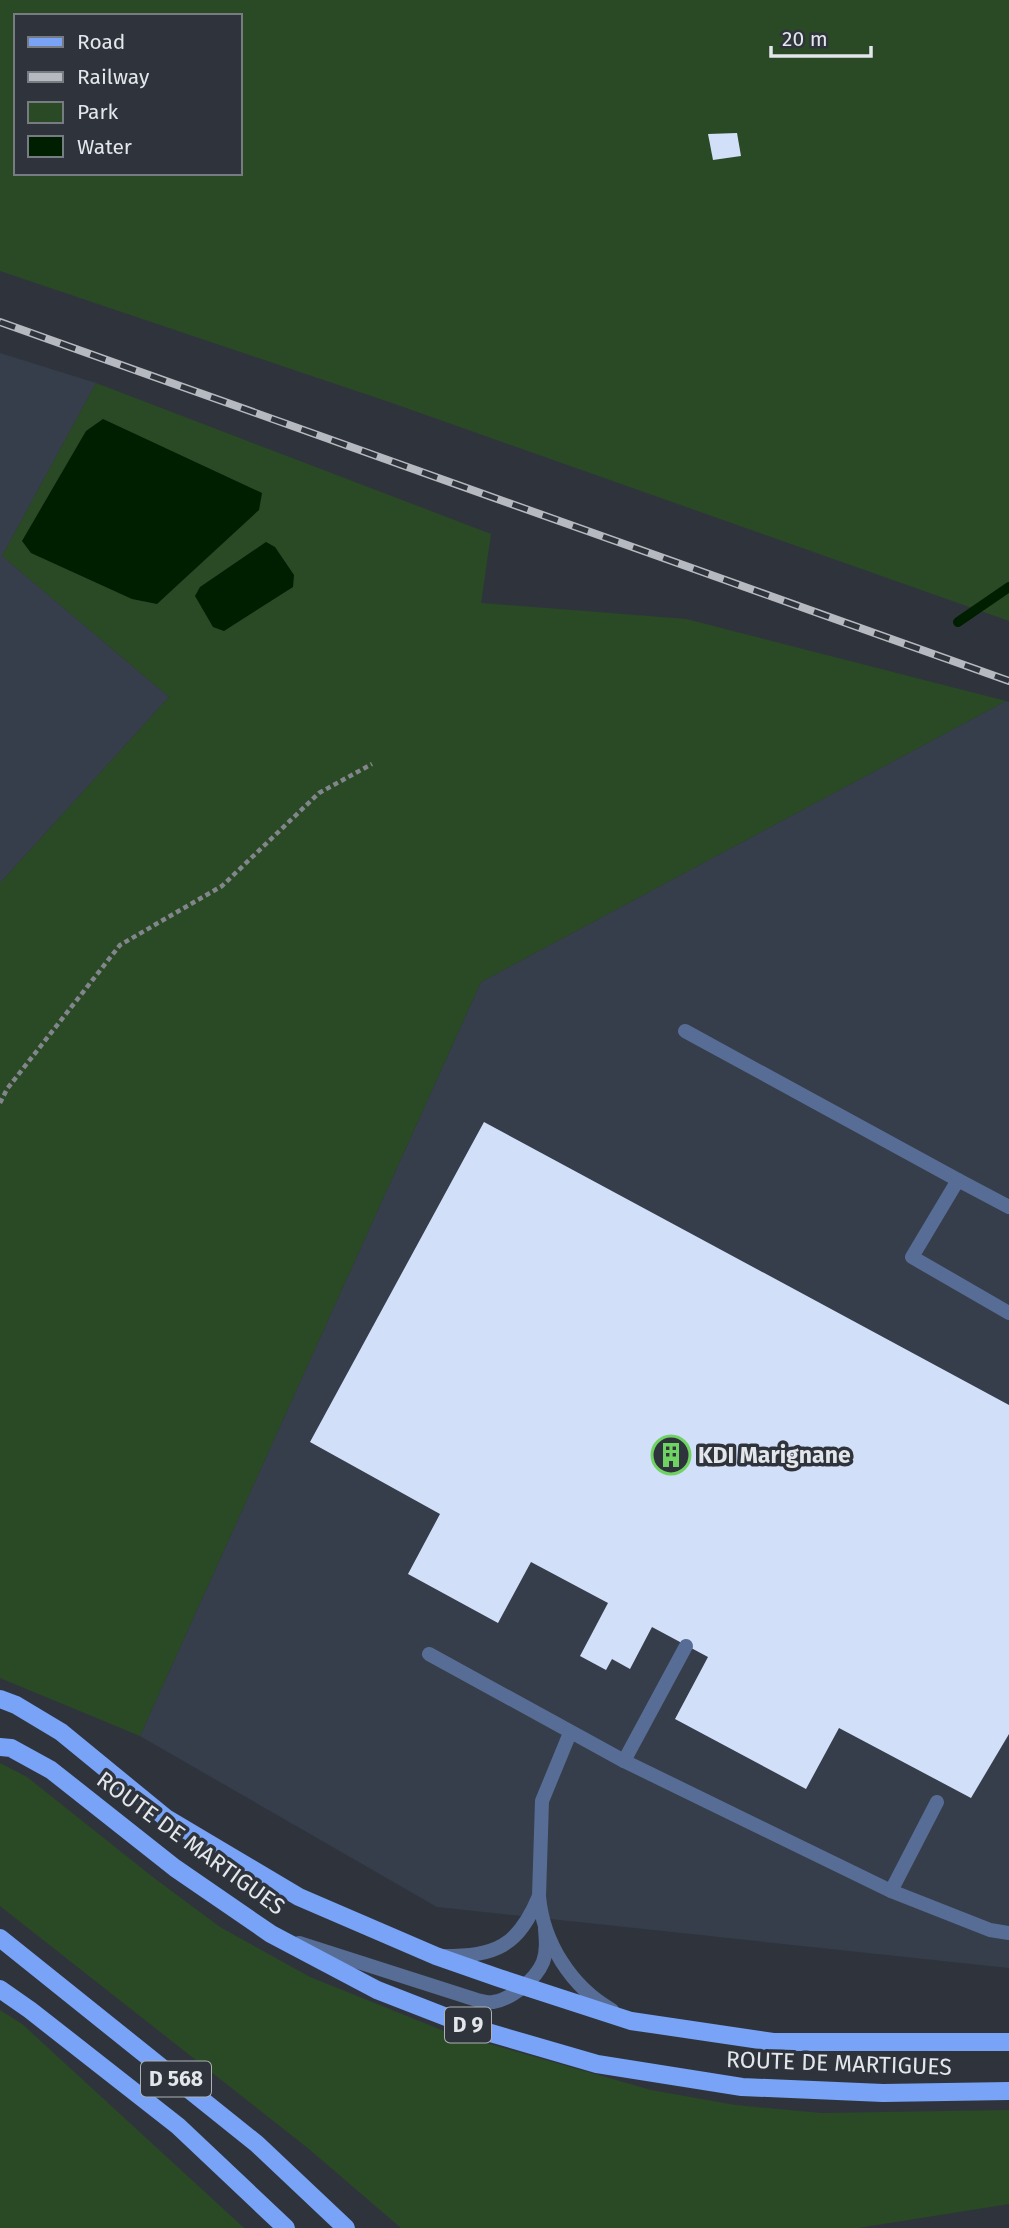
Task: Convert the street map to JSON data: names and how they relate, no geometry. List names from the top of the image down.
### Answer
{
  "streets": {
    "main road": ["ROUTE DE MARTIGUES", "D 9", "D 568"]
  },
  "places": {
    "building": ["KDI Marignane"]
  },
  "legend": [
    "Road",
    "Railway",
    "Park",
    "Water"
  ],
  "scale_bar": "20 m"
}
